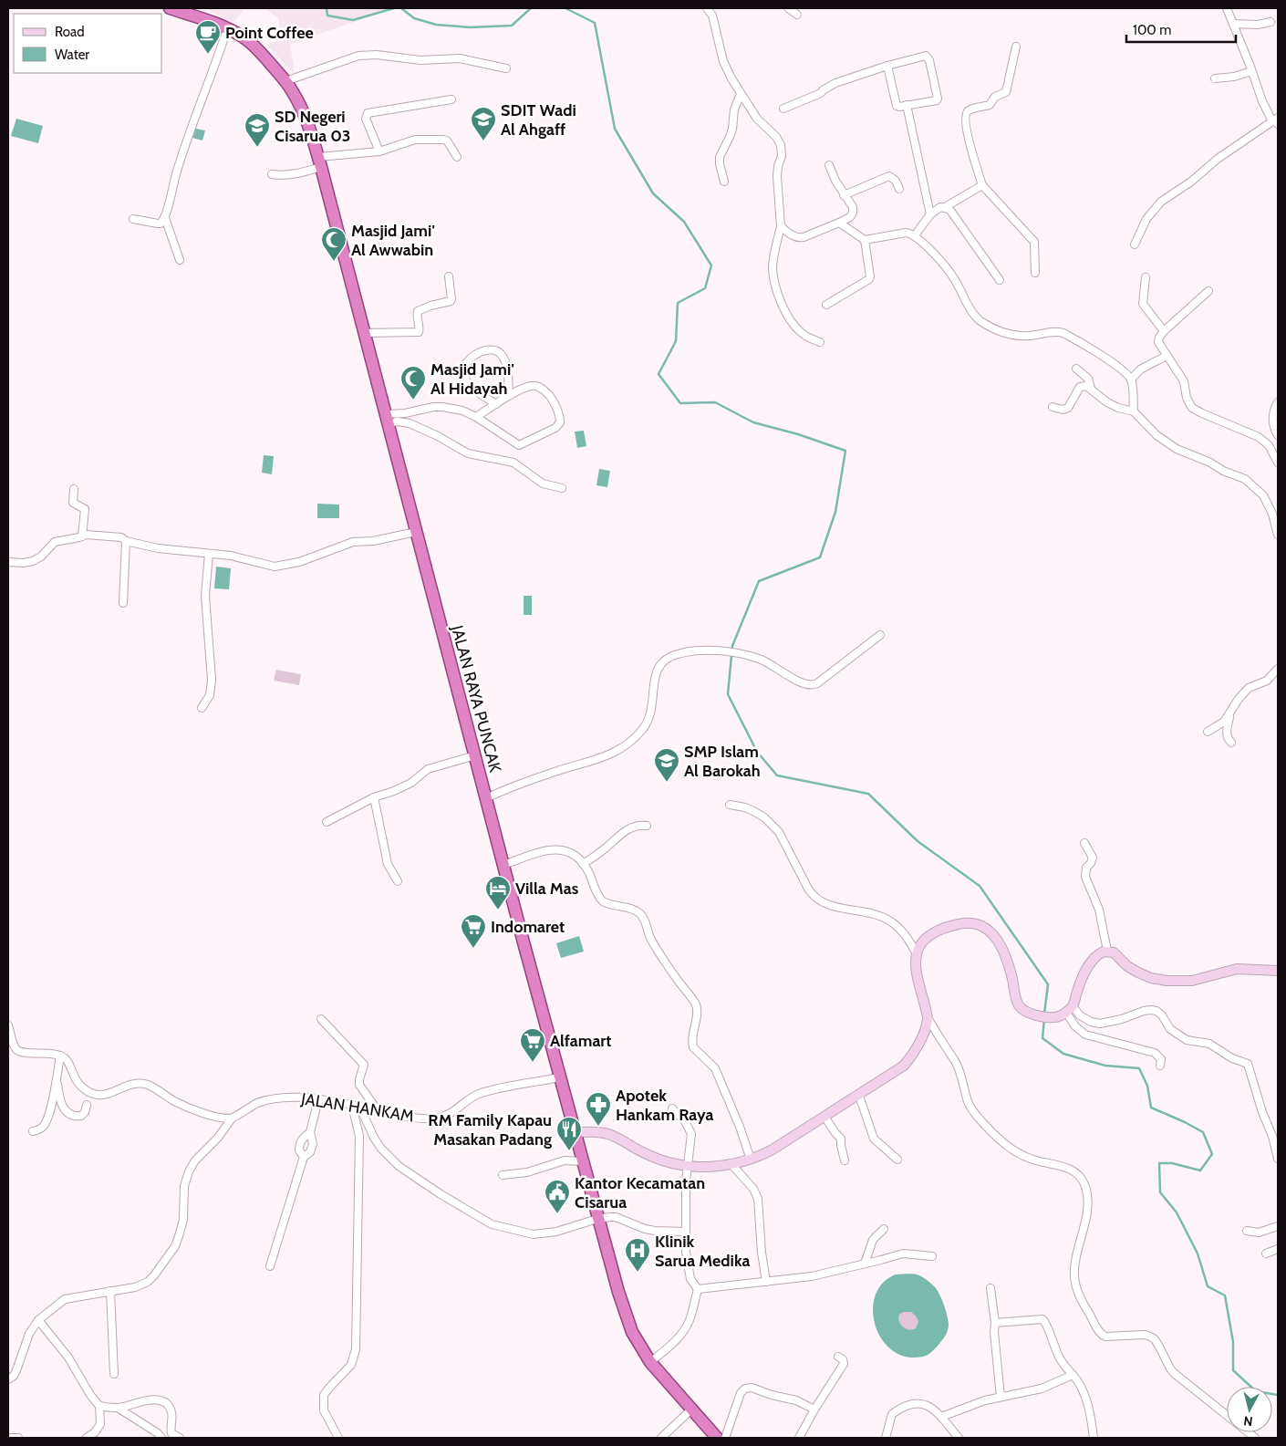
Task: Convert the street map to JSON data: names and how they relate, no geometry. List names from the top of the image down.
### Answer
{
  "streets": {
    "highway": ["JALAN RAYA PUNCAK"],
    "street": ["JALAN HANKAM"]
  },
  "crossings": [
    ["JALAN RAYA PUNCAK", "JALAN HANKAM"]
  ],
  "places": {
    "cafe": ["Point Coffee"],
    "school or university": ["SDIT Wadi Al Ahgaff", "SD Negeri Cisarua 03", "SMP Islam Al Barokah"],
    "mosque": ["Masjid Jami' Al Awwabin", "Masjid Jami' Al Hidayah"],
    "hotel": ["Villa Mas"],
    "supermarket": ["Indomaret", "Alfamart"],
    "pharmacy": ["Apotek Hankam Raya"],
    "restaurant": ["RM Family Kapau Masakan Padang"],
    "public building": ["Kantor Kecamatan Cisarua"],
    "hospital": ["Klinik Sarua Medika"]
  },
  "legend": ["Road", "Water"],
  "scale_bar": "100 m",
  "north": "bottom"
}
